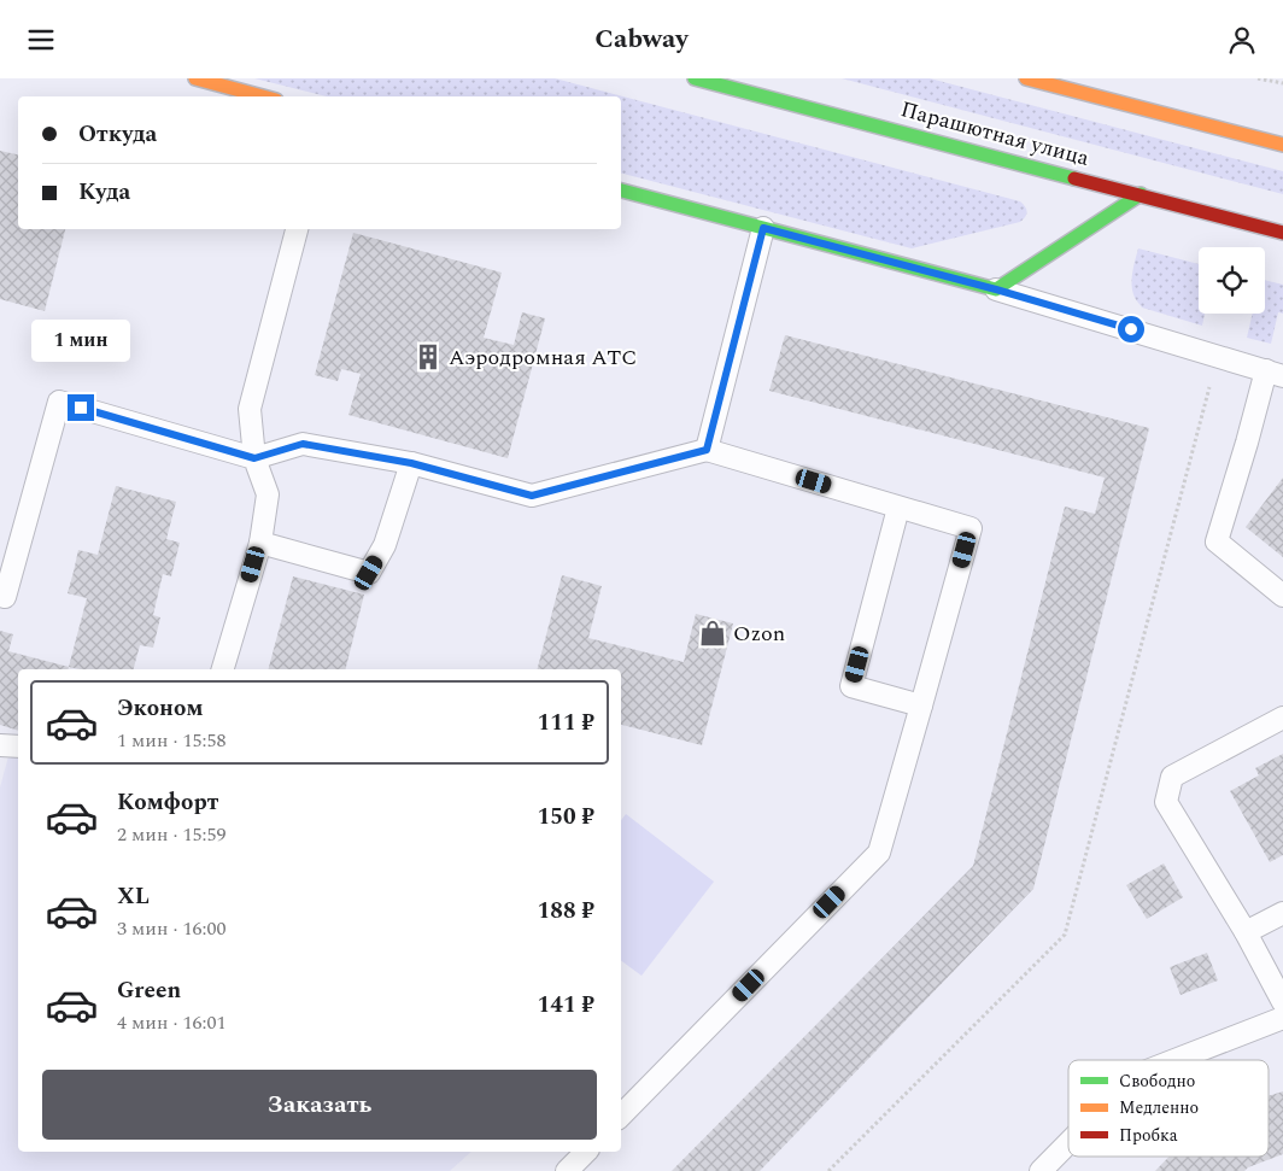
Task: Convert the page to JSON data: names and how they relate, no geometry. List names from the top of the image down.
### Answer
{
  "streets": {
    "main road": ["Парашютная улица"]
  },
  "places": {
    "building": ["Аэродромная АТС"],
    "shop": ["Ozon"]
  },
  "legend": ["Свободно", "Медленно", "Пробка"],
  "page": {
    "header": "Cabway",
    "banner": ["Откуда", "Куда"],
    "bubble": "1 мин",
    "list": [
      {
        "name": "Эконом",
        "note": "1 мин · 15:58",
        "value": "111 ₽"
      },
      {
        "name": "Комфорт",
        "note": "2 мин · 15:59",
        "value": "150 ₽"
      },
      {
        "name": "XL",
        "note": "3 мин · 16:00",
        "value": "188 ₽"
      },
      {
        "name": "Green",
        "note": "4 мин · 16:01",
        "value": "141 ₽"
      }
    ],
    "buttons": "Заказать"
  }
}
